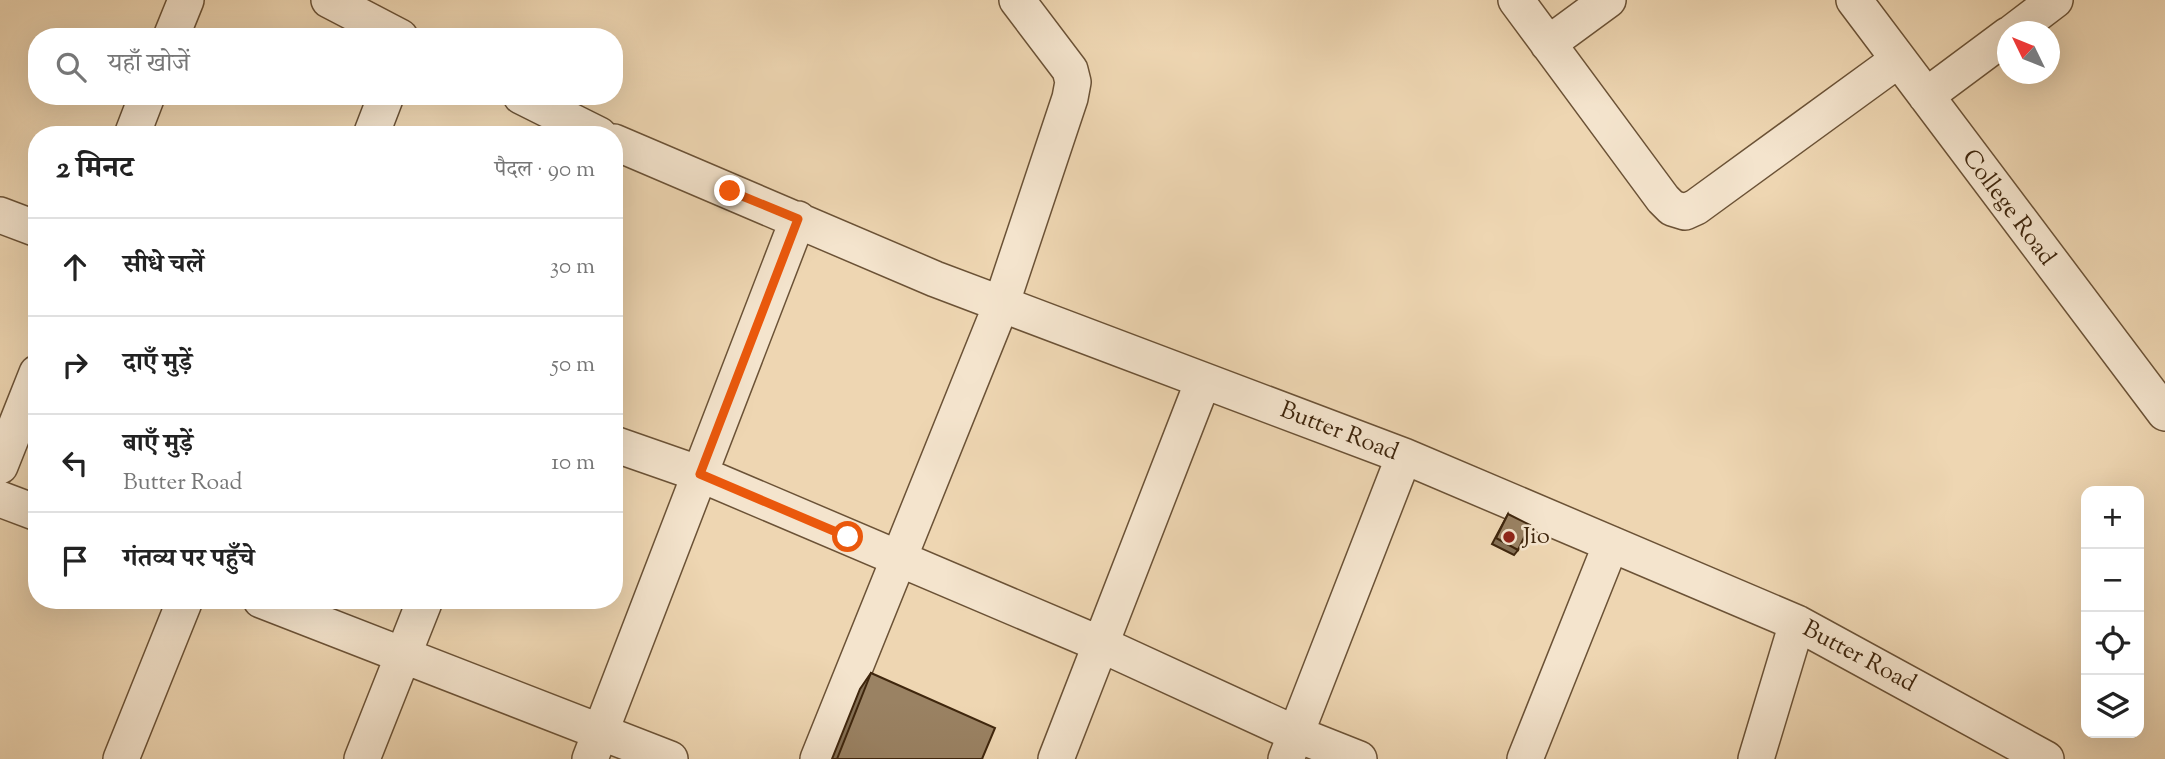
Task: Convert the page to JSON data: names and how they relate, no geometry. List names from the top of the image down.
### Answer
{
  "streets": {
    "street": ["College Road", "Butter Road"]
  },
  "places": ["Jio"],
  "north": "top left",
  "page": {
    "search": "यहाँ खोजें",
    "heading": ["2 मिनट", "पैदल · 90 m"],
    "list": [
      ["सीधे चलें", "30 m"],
      ["दाएँ मुड़ें", "50 m"],
      ["बाएँ मुड़ें", "Butter Road", "10 m"],
      "गंतव्य पर पहुँचे"
    ],
    "map_buttons": ["+", "−"]
  }
}
